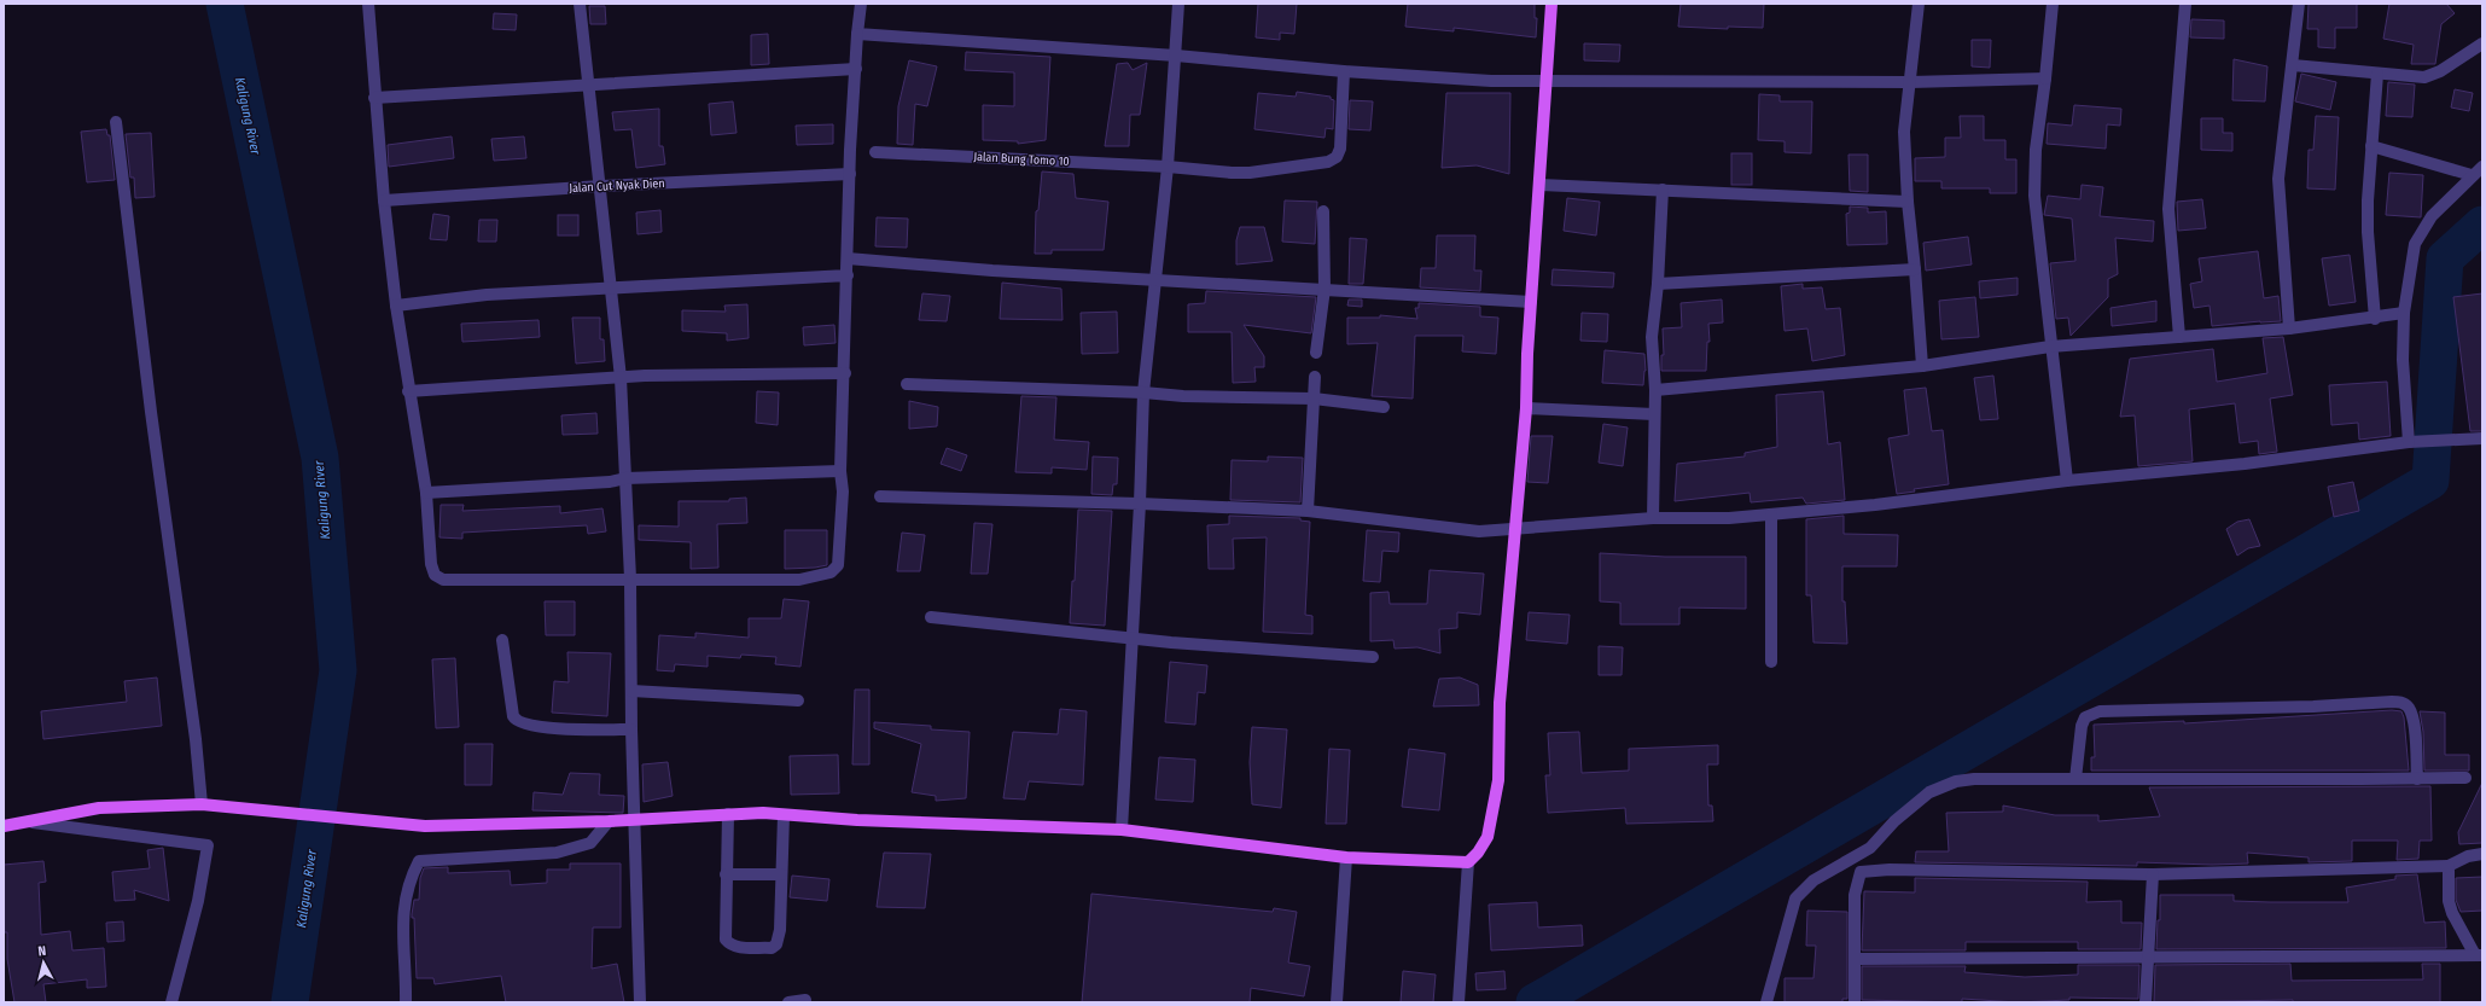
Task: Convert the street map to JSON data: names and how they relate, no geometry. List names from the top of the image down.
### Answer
{
  "streets": {
    "street": ["Jalan Bung Tomo 10", "Jalan Cut Nyak Dien"]
  },
  "water": ["Kaligung River"],
  "north": "top"
}
